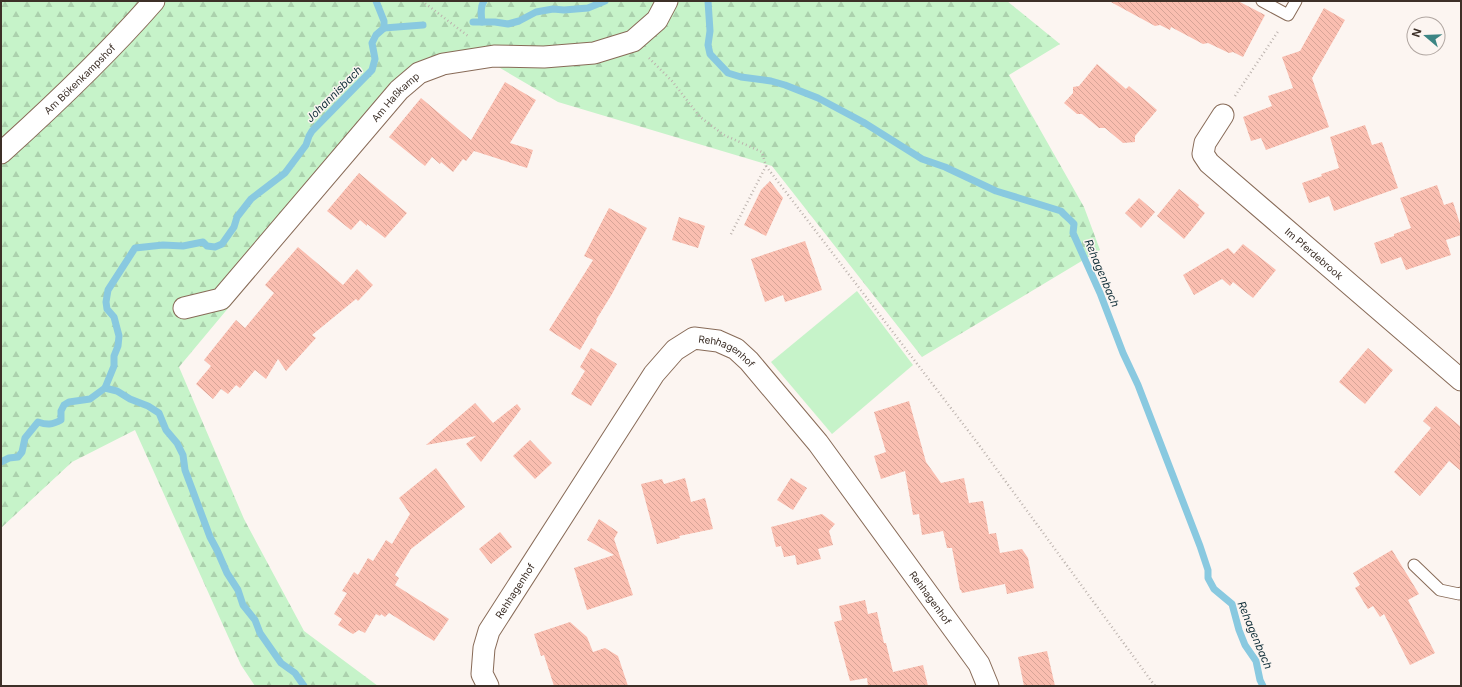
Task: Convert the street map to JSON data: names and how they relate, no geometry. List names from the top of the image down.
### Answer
{
  "streets": {
    "street": [
      "Am Bökenkampshof",
      "Am Haßkamp",
      "Im Pferdebrook",
      "Rehhagenhof"
    ]
  },
  "water": ["Johannisbach", "Rehagenbach"],
  "north": "left"
}
